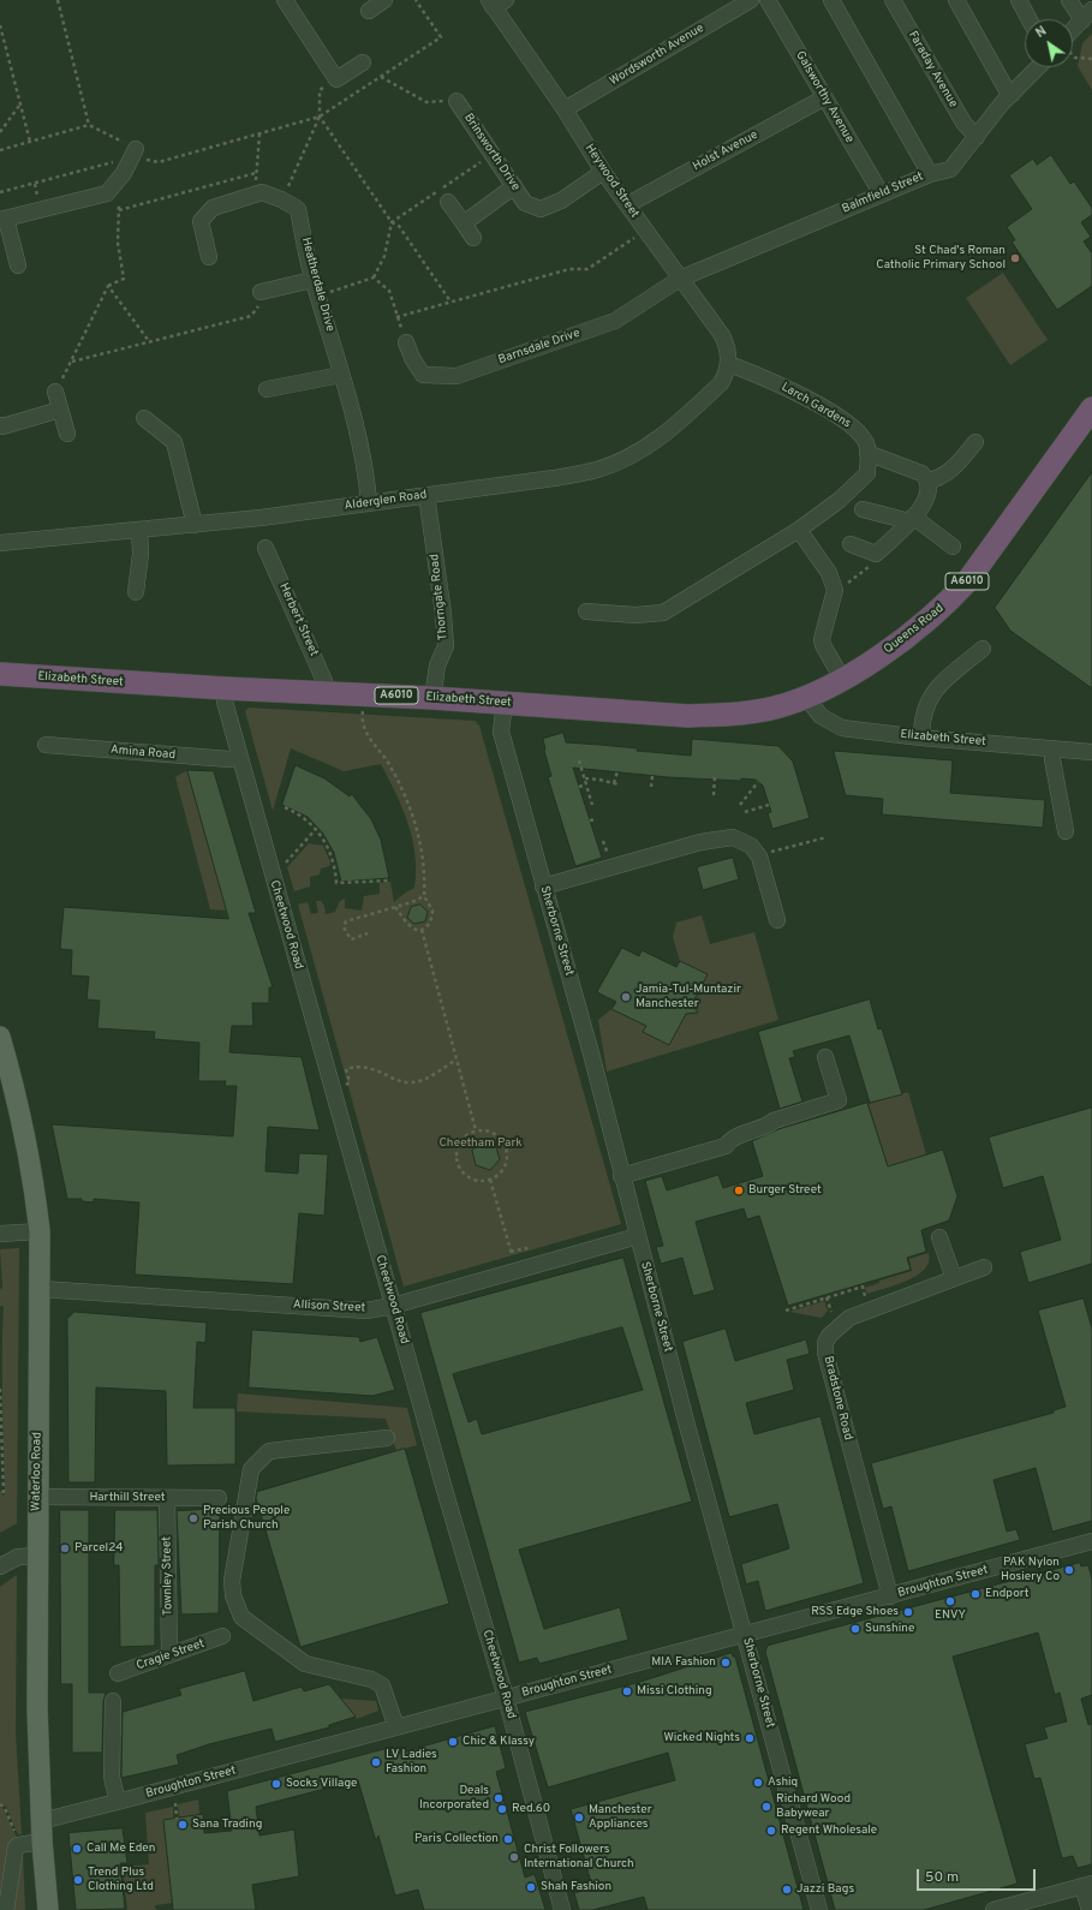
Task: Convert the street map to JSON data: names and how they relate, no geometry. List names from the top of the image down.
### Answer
{
  "streets": {
    "highway": ["A6010", "Queens Road", "Elizabeth Street"],
    "main road": ["Waterloo Road"],
    "street": [
      "Wordsworth Avenue",
      "Faraday Avenue",
      "Galsworthy Avenue",
      "Holst Avenue",
      "Brinsworth Drive",
      "Heywood Street",
      "Balmfield Street",
      "Heatherdale Drive",
      "Barnsdale Drive",
      "Larch Gardens",
      "Alderglen Road",
      "Thorngate Road",
      "Herbert Street",
      "Amina Road",
      "Cheetwood Road",
      "Sherborne Street",
      "Allison Street",
      "Bradstone Road",
      "Harthill Street",
      "Townley Street",
      "Broughton Street",
      "Cragie Street"
    ]
  },
  "crossings": [
    ["Wordsworth Avenue", "Heywood Street"],
    ["Faraday Avenue", "Balmfield Street"],
    ["Galsworthy Avenue", "Holst Avenue"],
    ["Galsworthy Avenue", "Balmfield Street"],
    ["Holst Avenue", "Heywood Street"],
    ["Brinsworth Drive", "Heywood Street"],
    ["Heywood Street", "Balmfield Street"],
    ["Heywood Street", "Barnsdale Drive"],
    ["Heywood Street", "Larch Gardens"],
    ["Heywood Street", "Alderglen Road"],
    ["Balmfield Street", "Barnsdale Drive"],
    ["Heatherdale Drive", "Alderglen Road"],
    ["Larch Gardens", "Alderglen Road"],
    ["Alderglen Road", "Thorngate Road"],
    ["Thorngate Road", "Elizabeth Street"],
    ["Herbert Street", "Elizabeth Street"],
    ["Queens Road", "Elizabeth Street"],
    ["Elizabeth Street", "Cheetwood Road"],
    ["Elizabeth Street", "Sherborne Street"],
    ["Amina Road", "Cheetwood Road"],
    ["Cheetwood Road", "Allison Street"],
    ["Cheetwood Road", "Broughton Street"],
    ["Sherborne Street", "Allison Street"],
    ["Sherborne Street", "Broughton Street"],
    ["Allison Street", "Waterloo Road"],
    ["Bradstone Road", "Broughton Street"],
    ["Waterloo Road", "Harthill Street"],
    ["Waterloo Road", "Broughton Street"],
    ["Harthill Street", "Townley Street"],
    ["Townley Street", "Cragie Street"]
  ],
  "parks": ["Cheetham Park"],
  "places": [
    "St Chad's Roman Catholic Primary School",
    "Jamia-Tul-Muntazir Manchester",
    "Burger Street",
    "Precious People Parish Church",
    "Parcel24",
    "PAK Nylon Hosiery Co",
    "Endport",
    "ENVY",
    "RSS Edge Shoes",
    "Sunshine",
    "MIA Fashion",
    "Missi Clothing",
    "Wicked Nights",
    "Chic & Klassy",
    "LV Ladies Fashion",
    "Ashiq",
    "Socks Village",
    "Deals Incorporated",
    "Richard Wood Babywear",
    "Red.60",
    "Manchester Appliances",
    "Sana Trading",
    "Regent Wholesale",
    "Paris Collection",
    "Call Me Eden",
    "Christ Followers International Church",
    "Trend Plus Clothing Ltd",
    "Shah Fashion",
    "Jazzi Bags"
  ],
  "scale_bar": "50 m",
  "north": "top left"
}
